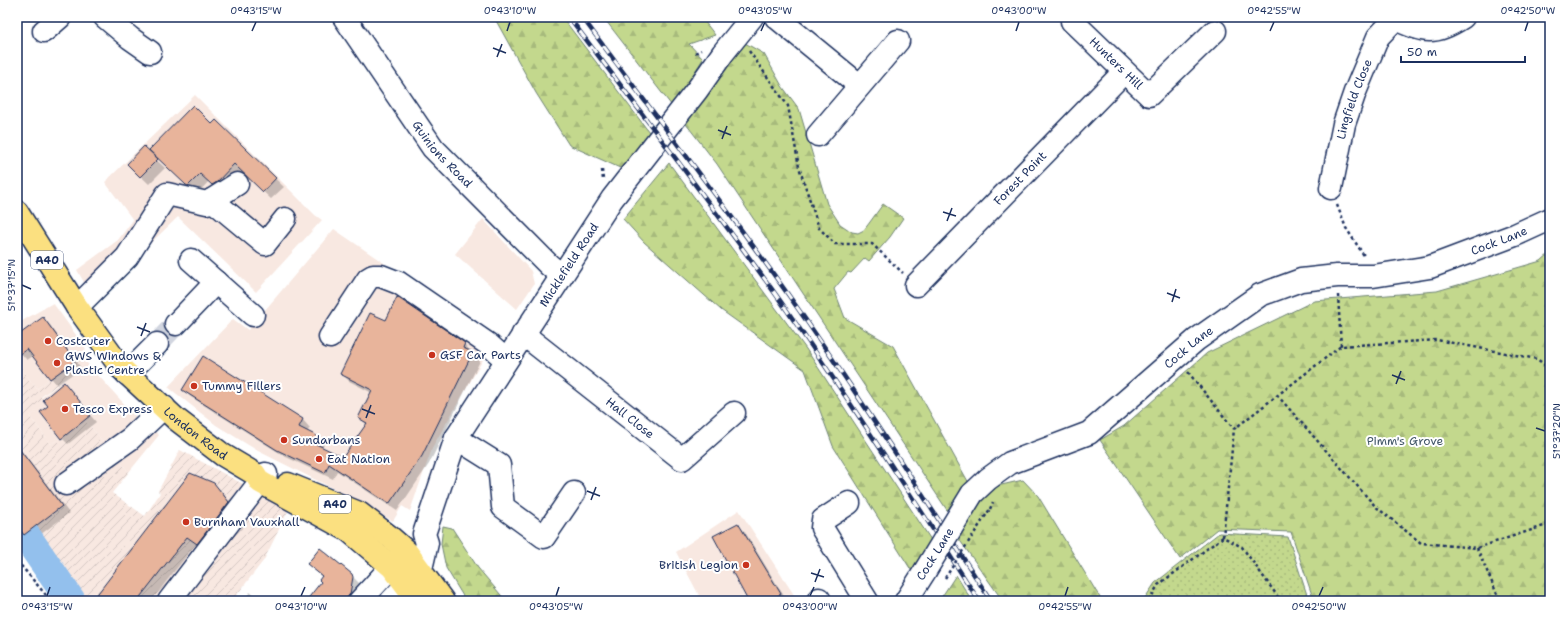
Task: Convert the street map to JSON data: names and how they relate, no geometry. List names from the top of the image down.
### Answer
{
  "streets": {
    "main road": ["A40", "London Road"],
    "street": [
      "Hunters Hill",
      "Lingfield Close",
      "Guinions Road",
      "Forest Point",
      "Cock Lane",
      "Micklefield Road",
      "Hall Close"
    ]
  },
  "crossings": [
    ["Hunters Hill", "Forest Point"],
    ["Guinions Road", "Micklefield Road"],
    ["Micklefield Road", "Hall Close"],
    ["Micklefield Road", "London Road"]
  ],
  "parks": ["Pimm's Grove"],
  "places": [
    "Costcuter",
    "GSF Car Parts",
    "GWS Windows & Plastic Centre",
    "Tummy Fillers",
    "Tesco Express",
    "Sundarbans",
    "Eat Nation",
    "Burnham Vauxhall",
    "British Legion"
  ],
  "scale_bar": "50 m",
  "coordinates": [
    "0°43'15\"W",
    "0°43'10\"W",
    "0°43'05\"W",
    "0°43'00\"W",
    "0°42'55\"W",
    "0°42'50\"W",
    "51°37'15\"N",
    "51°37'20\"N"
  ]
}
